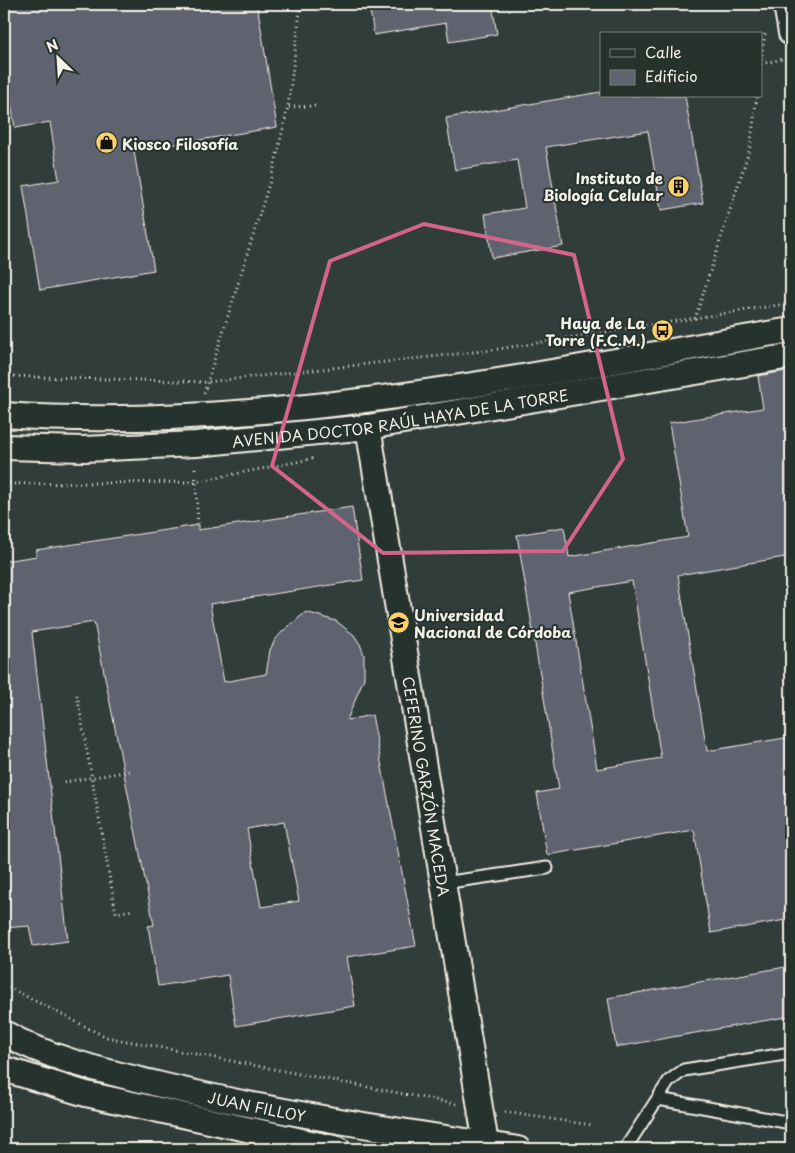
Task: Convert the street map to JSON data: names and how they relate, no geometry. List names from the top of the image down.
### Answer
{
  "streets": {
    "street": ["AVENIDA DOCTOR RAÚL HAYA DE LA TORRE", "CEFERINO GARZÓN MACEDA", "JUAN FILLOY"]
  },
  "crossings": [
    ["AVENIDA DOCTOR RAÚL HAYA DE LA TORRE", "CEFERINO GARZÓN MACEDA"],
    ["CEFERINO GARZÓN MACEDA", "JUAN FILLOY"]
  ],
  "places": {
    "shop": ["Kiosco Filosofía"],
    "building": ["Instituto de Biología Celular"],
    "bus stop": ["Haya de La Torre (F.C.M.)"],
    "school or university": ["Universidad Nacional de Córdoba"]
  },
  "legend": ["Calle", "Edificio"],
  "north": "top left"
}
